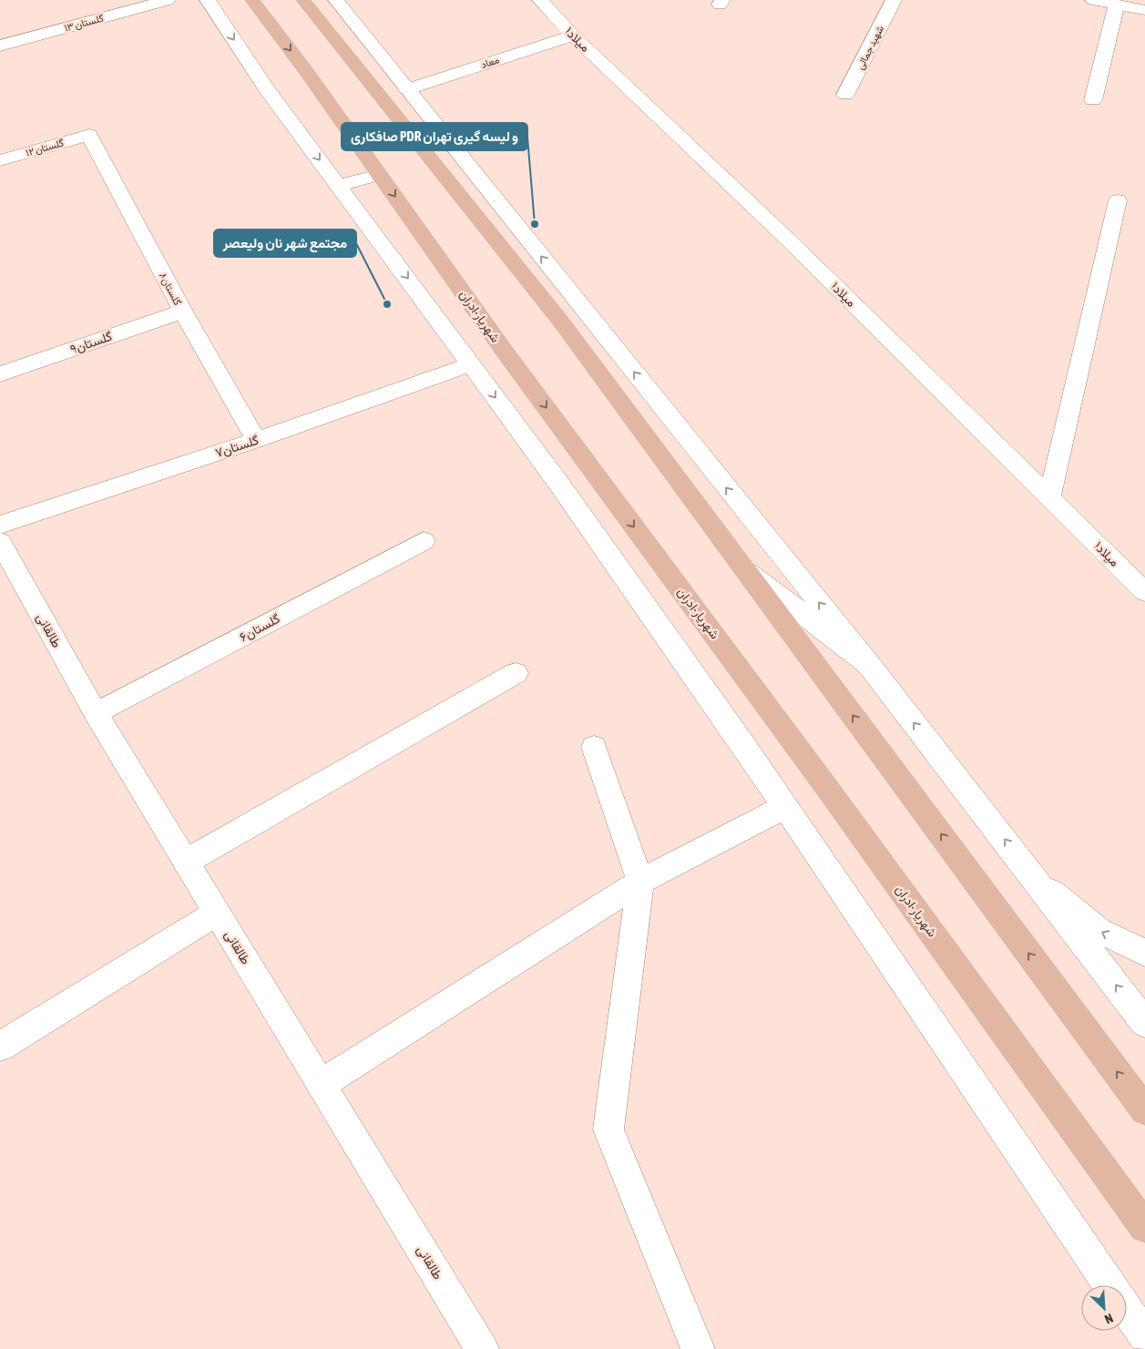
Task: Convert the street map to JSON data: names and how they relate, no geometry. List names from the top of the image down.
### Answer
{
  "streets": {
    "main road": ["شهریار-ادران"],
    "street": [
      "گلستان ۱۳",
      "میلاد۱",
      "شهید جمالی",
      "معاد",
      "گلستان ۱۲",
      "گلستان۸",
      "گلستان۹",
      "گلستان۷",
      "گلستان۶",
      "طالقانی"
    ]
  },
  "crossings": [
    ["میلاد۱", "معاد"],
    ["گلستان ۱۲", "گلستان۸"],
    ["گلستان۸", "گلستان۹"],
    ["گلستان۸", "گلستان۷"],
    ["گلستان۶", "طالقانی"]
  ],
  "places": ["صافکاری PDR و لیسه گیری تهران", "مجتمع شهر نان ولیعصر"],
  "north": "bottom right"
}
